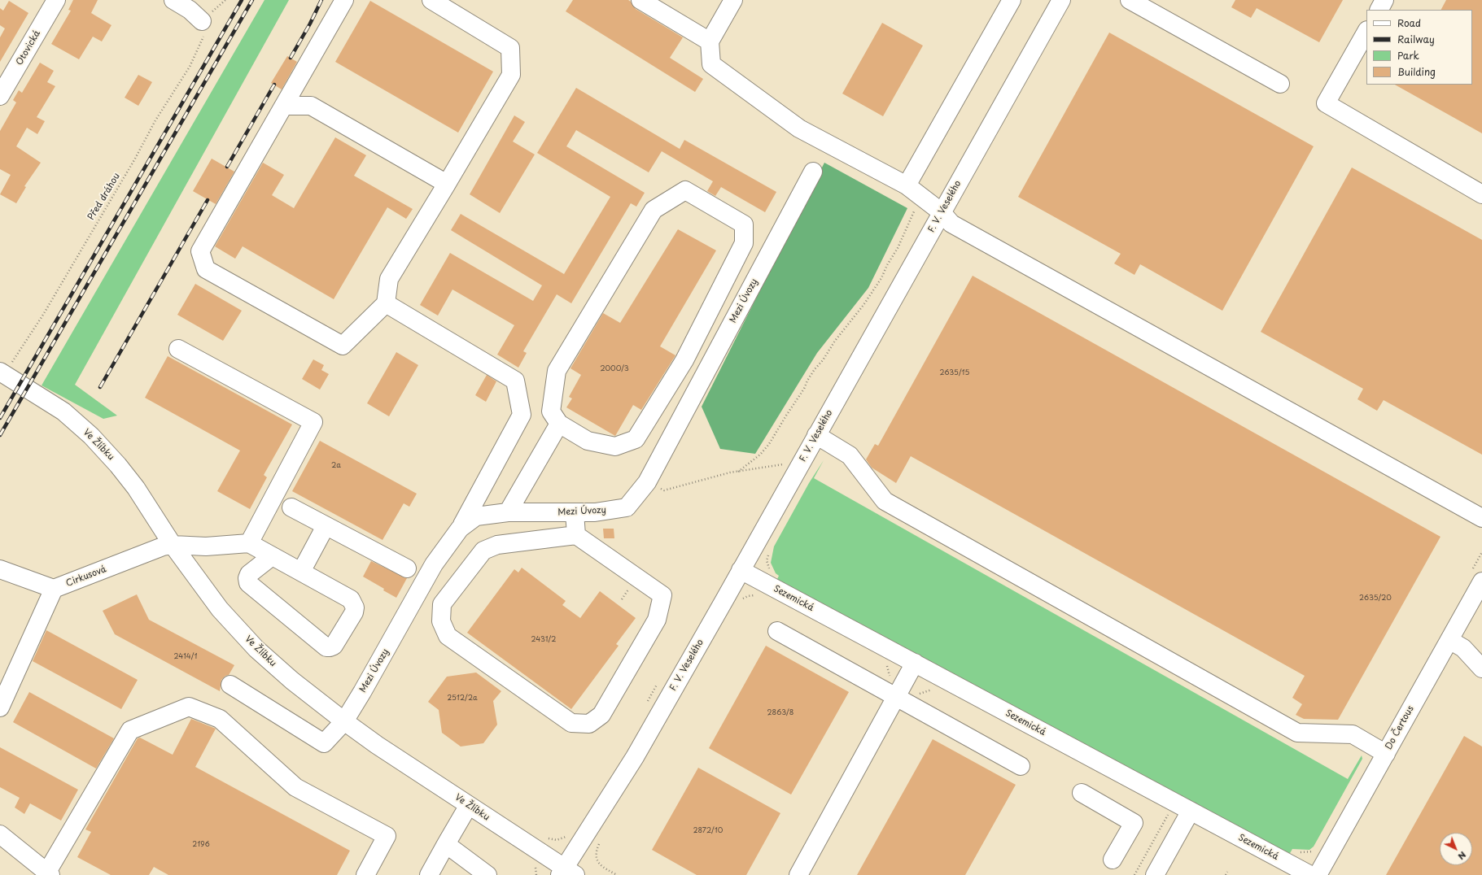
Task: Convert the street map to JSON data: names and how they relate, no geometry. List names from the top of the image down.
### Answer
{
  "streets": {
    "street": [
      "Otovická",
      "F. V. Veselého",
      "Mezi Úvozy",
      "Ve Žlíbku",
      "Cirkusová",
      "Sezemická",
      "Do Čertous"
    ],
    "path": ["Před dráhou"]
  },
  "crossings": [
    ["Před dráhou", "Ve Žlíbku"],
    ["F. V. Veselého", "Ve Žlíbku"],
    ["F. V. Veselého", "Sezemická"],
    ["Mezi Úvozy", "Ve Žlíbku"],
    ["Ve Žlíbku", "Cirkusová"]
  ],
  "house_numbers": [
    "2000/3",
    "2635/15",
    "2a",
    "2635/20",
    "2431/2",
    "2414/1",
    "2512/2a",
    "2863/8",
    "2872/10",
    "2196"
  ],
  "legend": [
    "Road",
    "Railway",
    "Park",
    "Building"
  ],
  "north": "bottom right"
}
